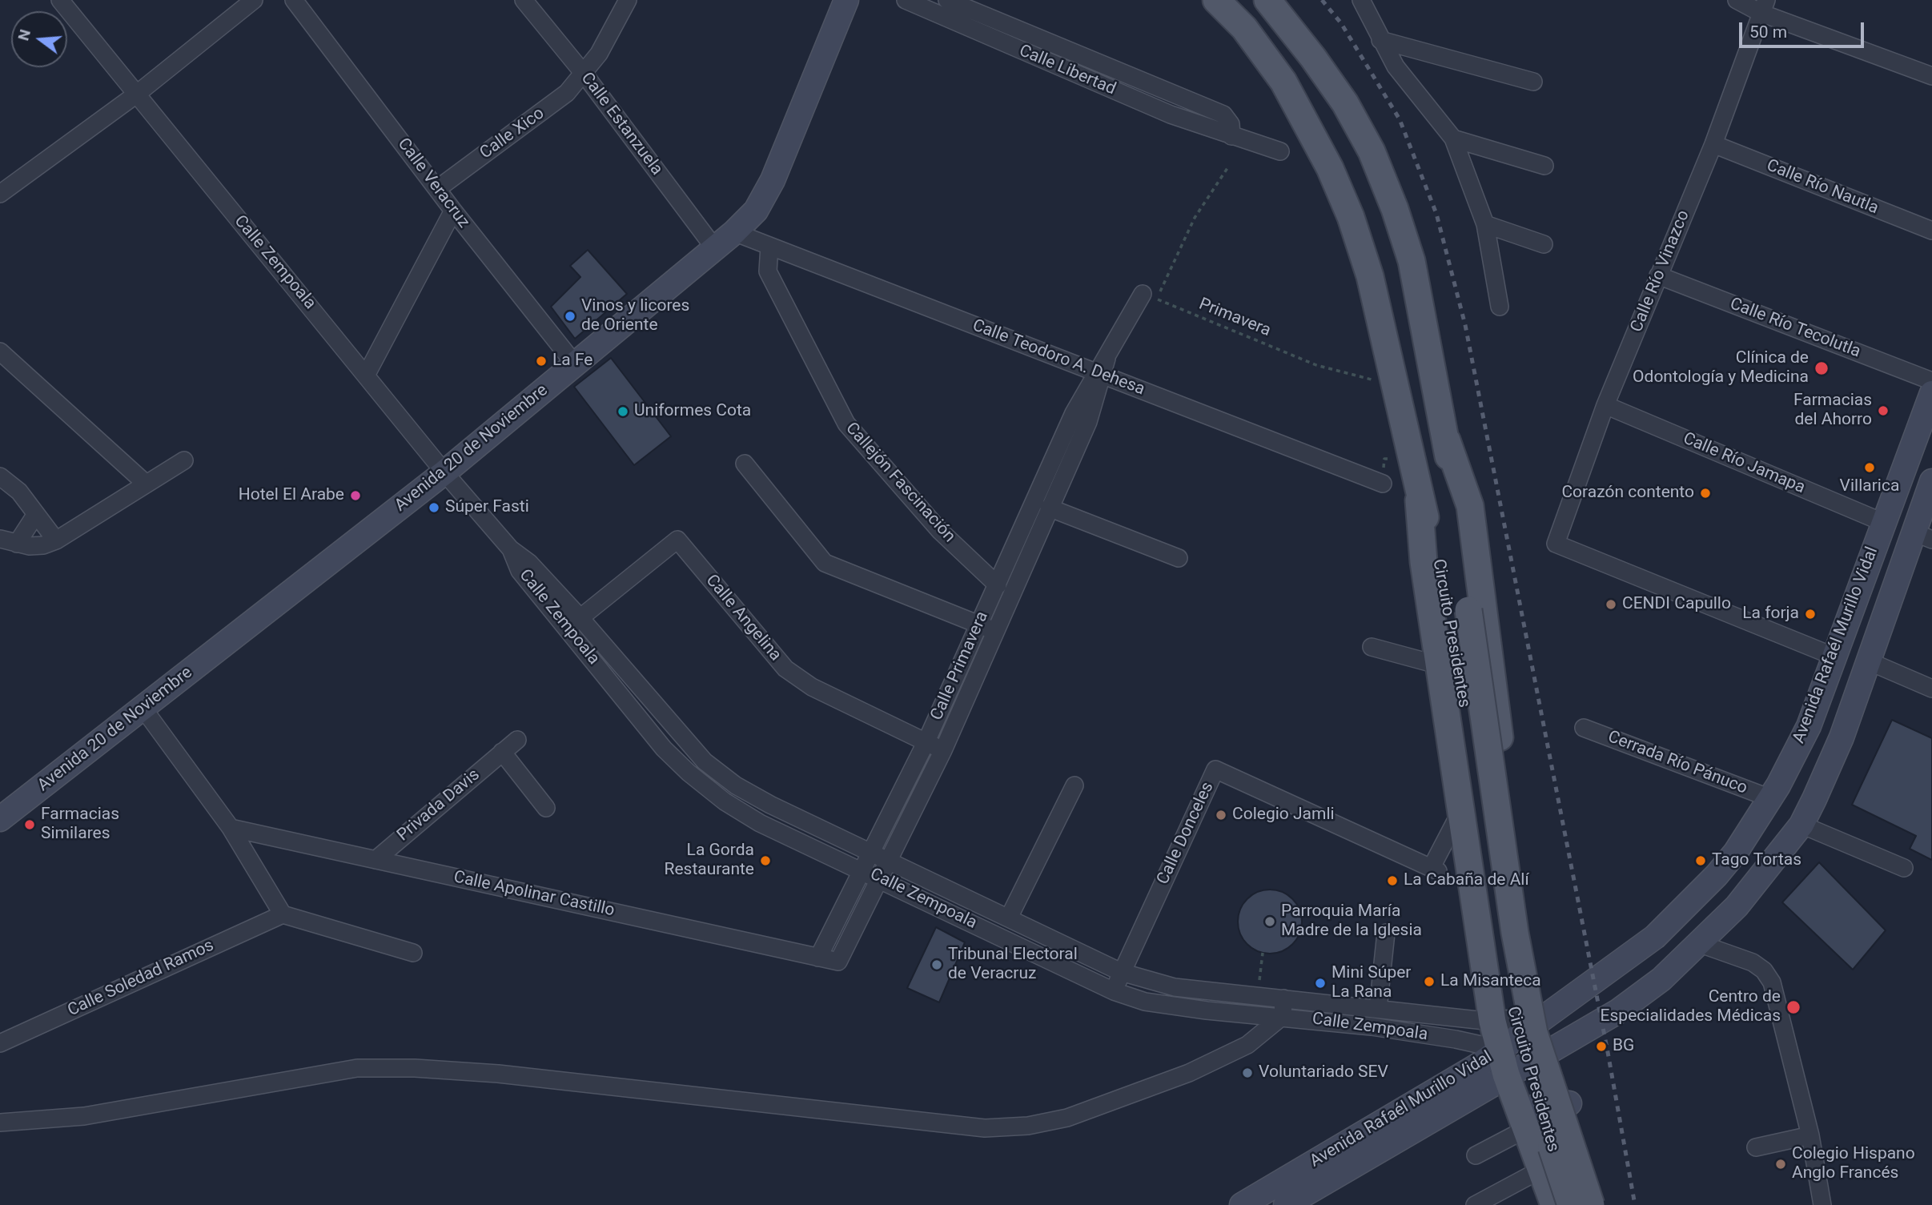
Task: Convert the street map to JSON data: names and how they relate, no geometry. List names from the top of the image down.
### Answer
{
  "streets": {
    "main road": ["Avenida 20 de Noviembre", "Circuito Presidentes", "Avenida Rafaél Murillo Vidal"],
    "street": [
      "Calle Libertad",
      "Calle Estanzuela",
      "Calle Xico",
      "Calle Veracruz",
      "Calle Río Nautla",
      "Calle Zempoala",
      "Calle Río Vinazco",
      "Calle Río Tecolutla",
      "Calle Teodoro A. Dehesa",
      "Calle Río Jamapa",
      "Callejón Fascinación",
      "Calle Angelina",
      "Calle Primavera",
      "Cerrada Río Pánuco",
      "Privada Davis",
      "Calle Donceles",
      "Calle Apolinar Castillo",
      "Calle Soledad Ramos"
    ],
    "path": ["Primavera"]
  },
  "crossings": [
    ["Calle Estanzuela", "Calle Xico"],
    ["Calle Estanzuela", "Avenida 20 de Noviembre"],
    ["Calle Xico", "Calle Veracruz"],
    ["Calle Veracruz", "Avenida 20 de Noviembre"],
    ["Calle Río Nautla", "Calle Río Vinazco"],
    ["Calle Zempoala", "Avenida 20 de Noviembre"],
    ["Calle Zempoala", "Calle Angelina"],
    ["Calle Zempoala", "Avenida Rafaél Murillo Vidal"],
    ["Calle Zempoala", "Calle Primavera"],
    ["Calle Zempoala", "Calle Donceles"],
    ["Calle Río Vinazco", "Calle Río Tecolutla"],
    ["Calle Río Vinazco", "Calle Río Jamapa"],
    ["Calle Río Vinazco", "Avenida Rafaél Murillo Vidal"],
    ["Primavera", "Circuito Presidentes"],
    ["Calle Teodoro A. Dehesa", "Avenida 20 de Noviembre"],
    ["Calle Teodoro A. Dehesa", "Callejón Fascinación"],
    ["Calle Teodoro A. Dehesa", "Calle Primavera"],
    ["Calle Río Jamapa", "Avenida Rafaél Murillo Vidal"],
    ["Callejón Fascinación", "Calle Primavera"],
    ["Calle Angelina", "Calle Primavera"],
    ["Avenida Rafaél Murillo Vidal", "Cerrada Río Pánuco"],
    ["Calle Primavera", "Calle Apolinar Castillo"],
    ["Privada Davis", "Calle Apolinar Castillo"]
  ],
  "places": [
    "Vinos y licores de Oriente",
    "La Fe",
    "Clínica de Odontología y Medicina",
    "Farmacias del Ahorro",
    "Uniformes Cota",
    "Villarica",
    "Corazón contento",
    "Hotel El Arabe",
    "Súper Fasti",
    "CENDI Capullo",
    "La forja",
    "Colegio Jamli",
    "Farmacias Similares",
    "La Gorda Restaurante",
    "Tago Tortas",
    "La Cabaña de Alí",
    "Parroquia María Madre de la Iglesia",
    "Tribunal Electoral de Veracruz",
    "La Misanteca",
    "Mini Súper La Rana",
    "Centro de Especialidades Médicas",
    "BG",
    "Voluntariado SEV",
    "Colegio Hispano Anglo Francés"
  ],
  "scale_bar": "50 m",
  "north": "left"
}
